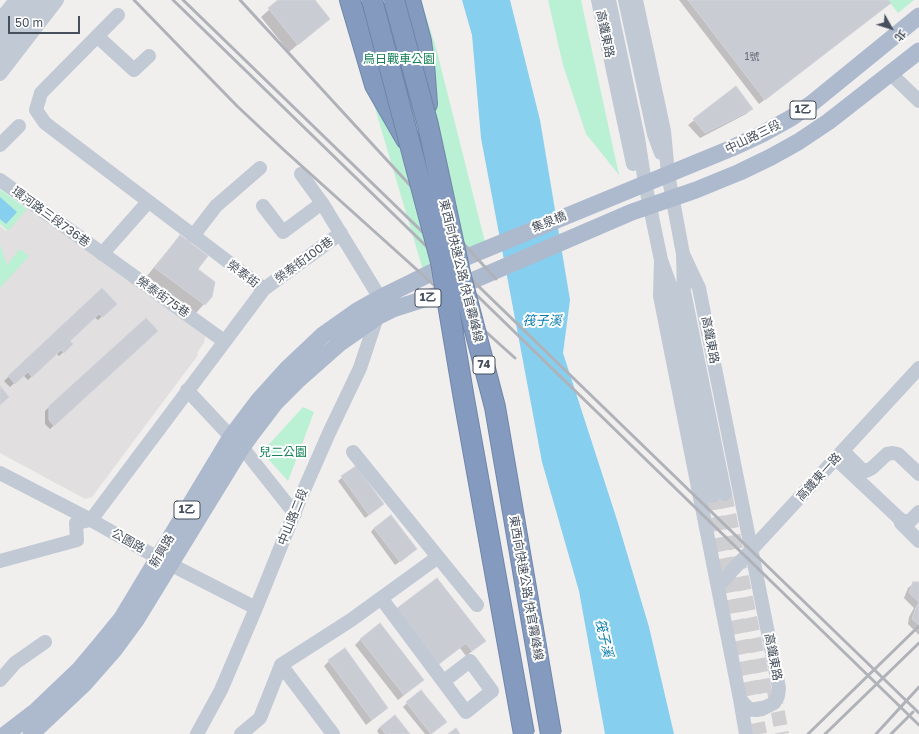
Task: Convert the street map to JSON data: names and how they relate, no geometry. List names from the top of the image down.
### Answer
{
  "streets": {
    "highway": ["東西向快速公路 快官霧峰線", "74"],
    "main road": [
      "1乙",
      "中山路三段",
      "集泉橋",
      "新興路"
    ],
    "street": [
      "高鐵東路",
      "環河路三段736巷",
      "榮泰街100巷",
      "榮泰街",
      "榮泰街75巷",
      "高鐵東一路",
      "中山路二段",
      "公園路"
    ]
  },
  "crossings": [
    ["高鐵東路", "中山路三段"],
    ["高鐵東路", "集泉橋"],
    ["高鐵東路", "高鐵東一路"],
    ["1乙", "集泉橋"],
    ["1乙", "榮泰街100巷"],
    ["1乙", "中山路二段"],
    ["1乙", "新興路"],
    ["中山路三段", "集泉橋"],
    ["環河路三段736巷", "榮泰街75巷"],
    ["集泉橋", "中山路二段"],
    ["集泉橋", "新興路"],
    ["榮泰街100巷", "榮泰街"],
    ["榮泰街100巷", "中山路二段"],
    ["榮泰街100巷", "新興路"],
    ["東西向快速公路 快官霧峰線", "74"],
    ["榮泰街", "榮泰街75巷"],
    ["榮泰街", "公園路"],
    ["中山路二段", "公園路"],
    ["中山路二段", "新興路"],
    ["公園路", "新興路"]
  ],
  "water": ["筏子溪"],
  "parks": ["烏日戰車公園", "兒二公園"],
  "house_numbers": ["1號"],
  "scale_bar": "50 m",
  "north": "bottom right"
}
